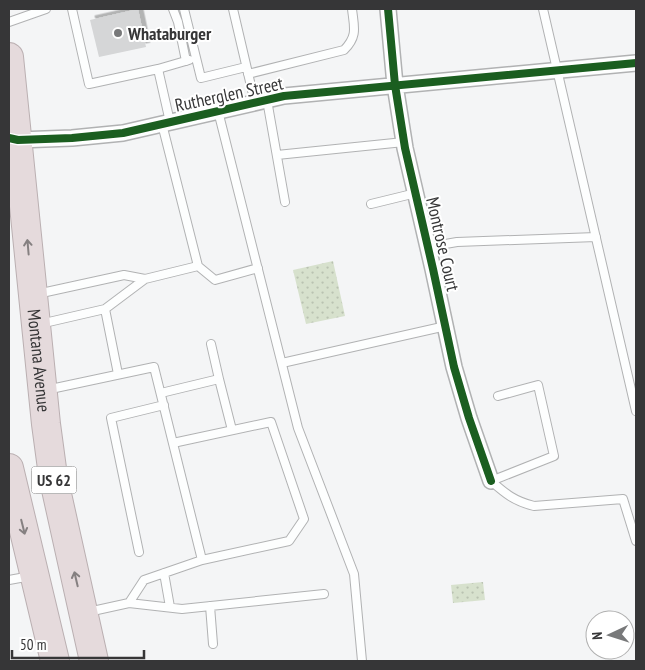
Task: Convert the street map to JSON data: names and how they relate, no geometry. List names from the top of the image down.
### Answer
{
  "streets": {
    "highway": ["Montana Avenue", "US 62"],
    "street": ["Rutherglen Street", "Montrose Court"]
  },
  "crossings": [
    ["Rutherglen Street", "Montrose Court"],
    ["Rutherglen Street", "Montana Avenue"]
  ],
  "places": ["Whataburger"],
  "scale_bar": "50 m",
  "north": "left"
}
